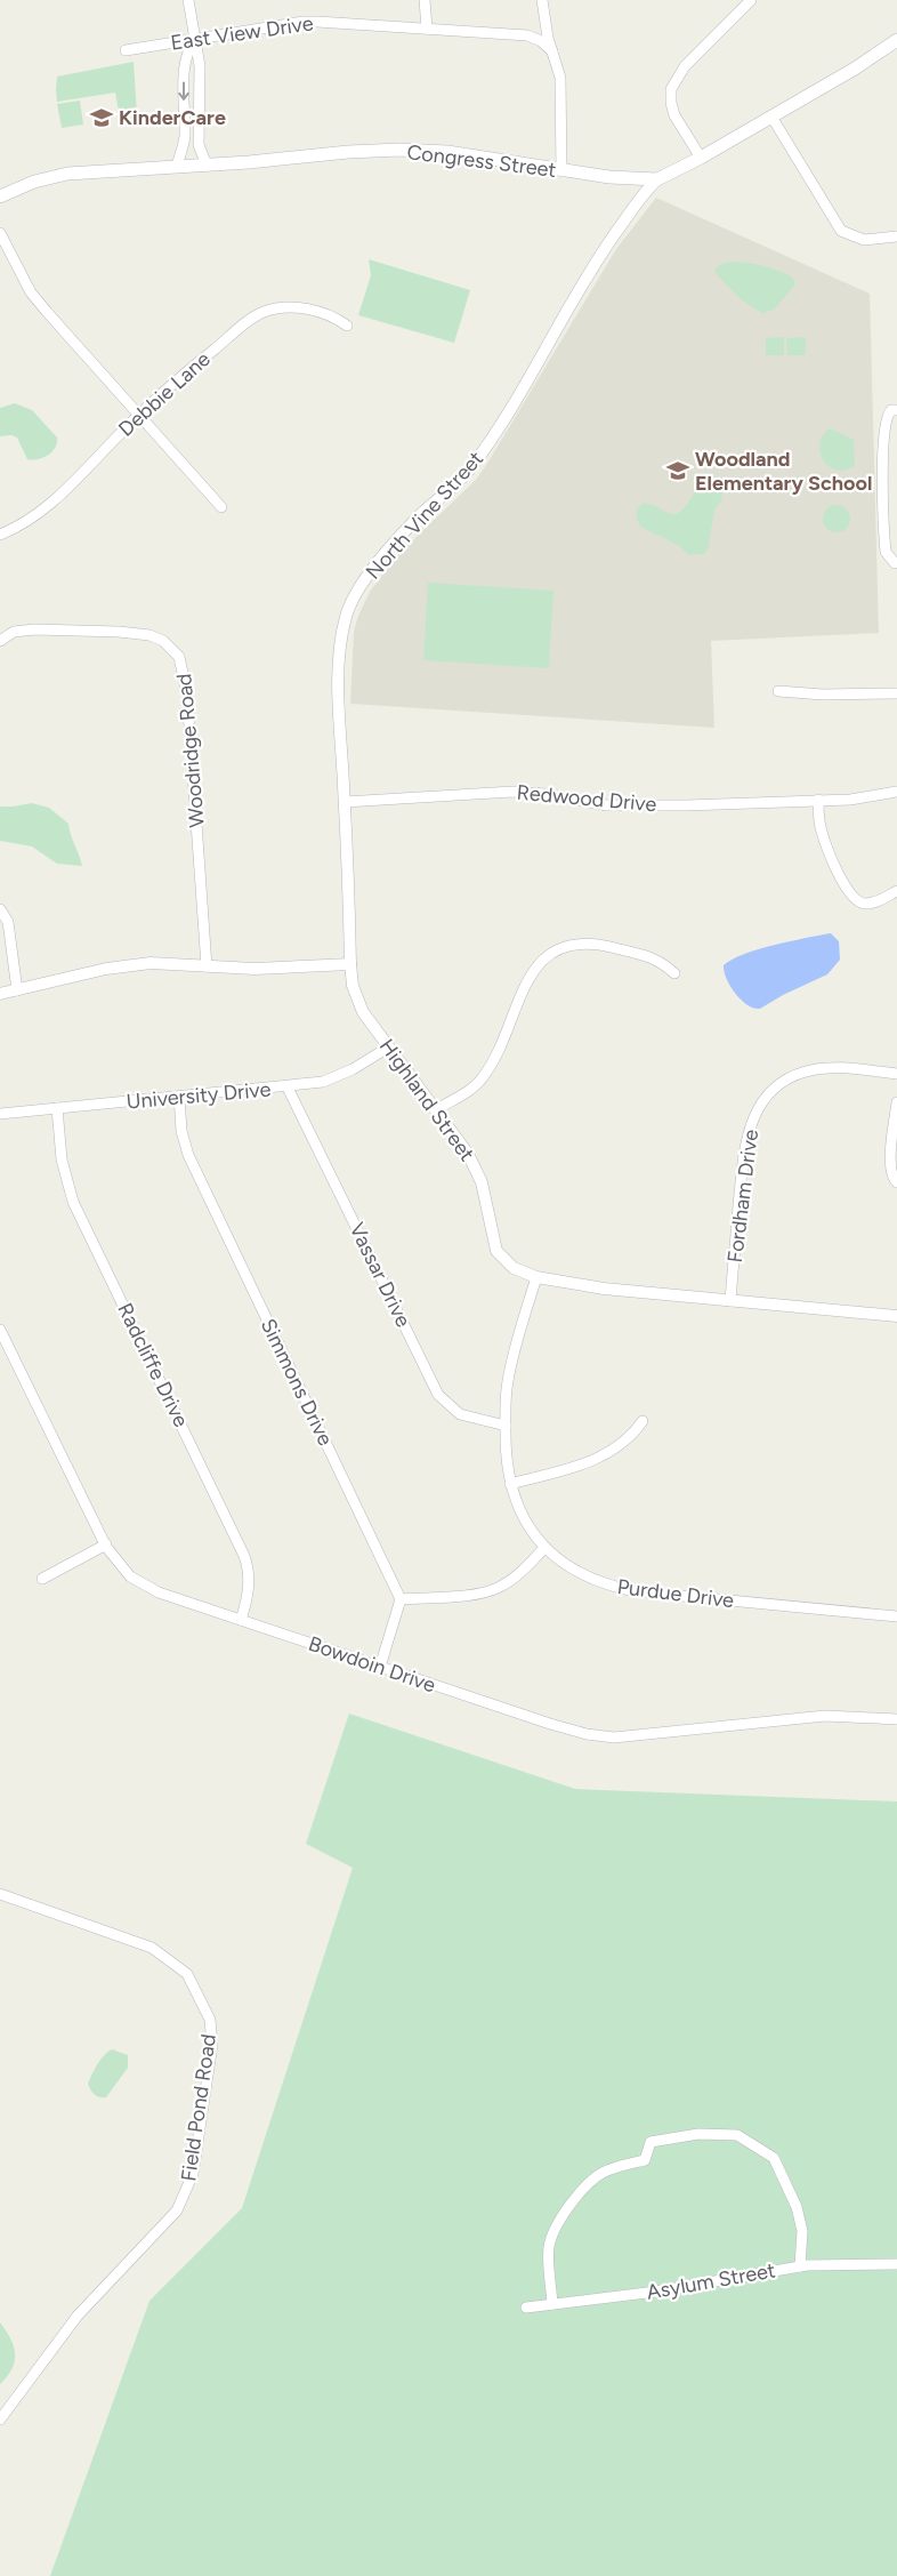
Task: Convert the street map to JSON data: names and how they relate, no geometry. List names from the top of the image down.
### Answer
{
  "streets": {
    "main road": ["Congress Street"],
    "street": [
      "East View Drive",
      "Debbie Lane",
      "North Vine Street",
      "Woodridge Road",
      "Redwood Drive",
      "University Drive",
      "Highland Street",
      "Fordham Drive",
      "Vassar Drive",
      "Radcliffe Drive",
      "Simmons Drive",
      "Purdue Drive",
      "Bowdoin Drive",
      "Field Pond Road",
      "Asylum Street"
    ]
  },
  "crossings": [
    ["Congress Street", "North Vine Street"],
    ["North Vine Street", "Redwood Drive"],
    ["North Vine Street", "Highland Street"],
    ["University Drive", "Highland Street"],
    ["University Drive", "Vassar Drive"],
    ["University Drive", "Radcliffe Drive"],
    ["University Drive", "Simmons Drive"],
    ["Highland Street", "Fordham Drive"],
    ["Highland Street", "Purdue Drive"],
    ["Vassar Drive", "Purdue Drive"],
    ["Radcliffe Drive", "Bowdoin Drive"]
  ],
  "places": {
    "school or university": ["KinderCare", "Woodland Elementary School"]
  }
}
